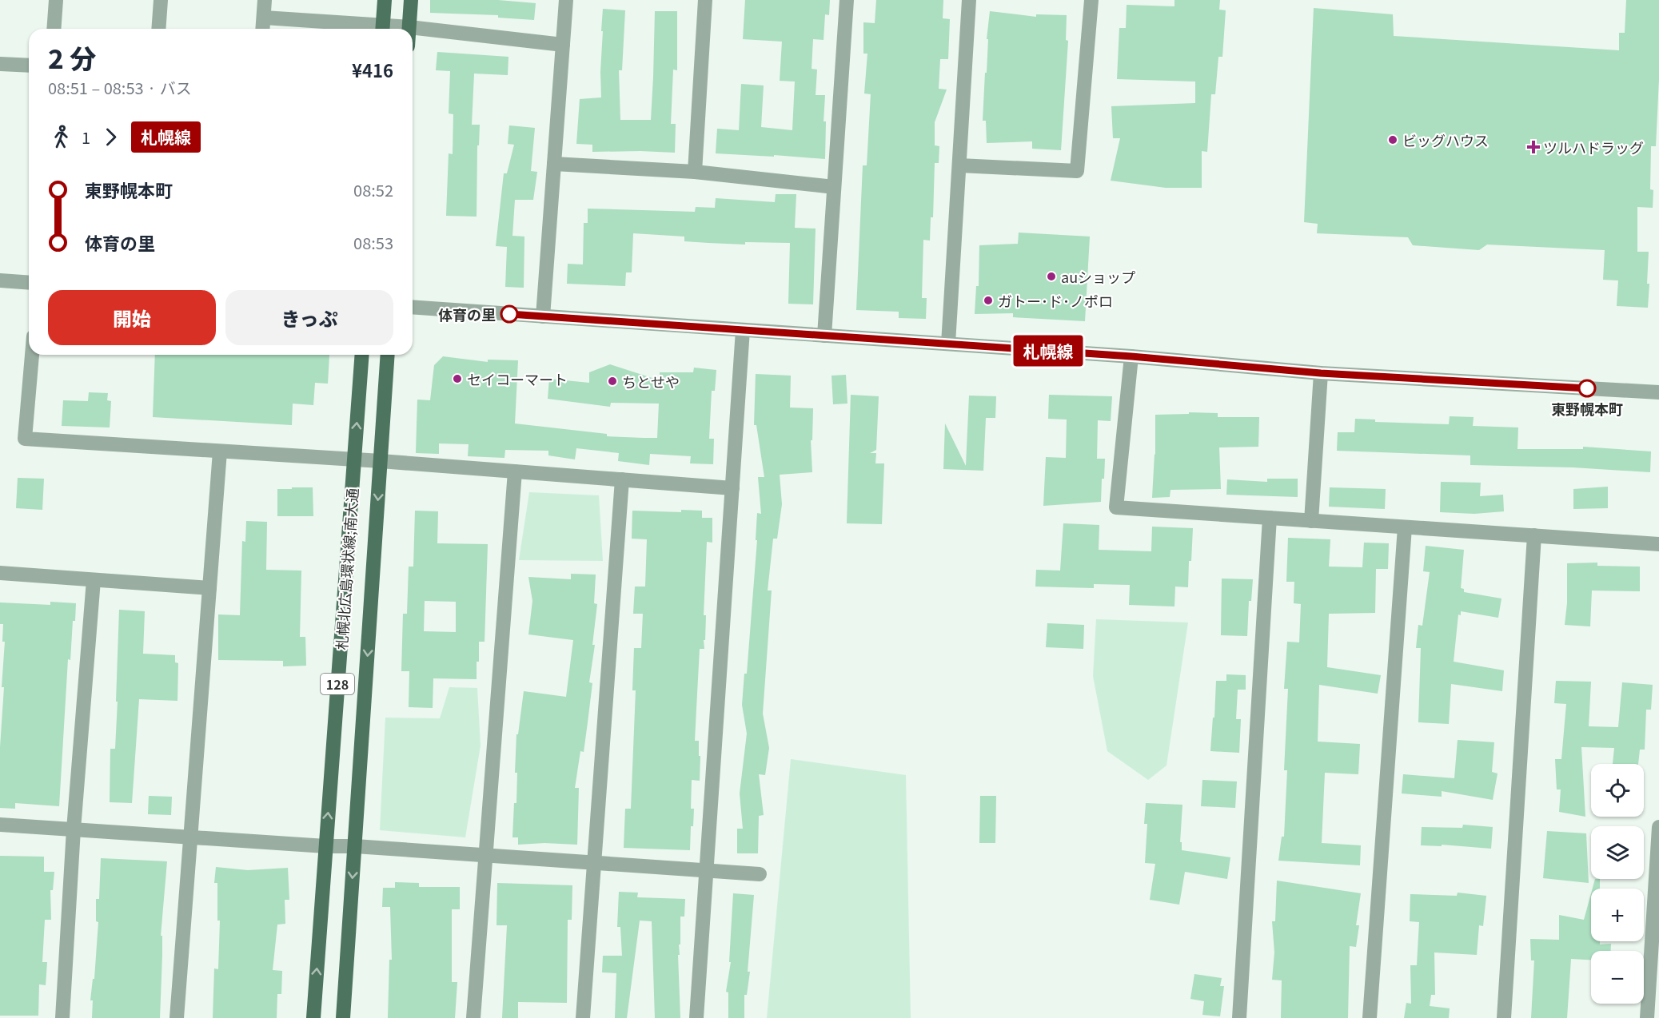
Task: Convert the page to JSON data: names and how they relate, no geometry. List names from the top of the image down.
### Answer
{
  "streets": {
    "main road": ["札幌北広島環状線;南大通", "128"]
  },
  "places": {
    "other": [
      "ビッグハウス",
      "auショップ",
      "ガトー･ド･ノポロ",
      "体育の里",
      "セイコーマート",
      "ちとせや",
      "東野幌本町"
    ],
    "health": ["ツルハドラッグ"]
  },
  "lines": ["bus line 札幌線"],
  "page": {
    "on_map": "札幌線",
    "heading": ["2 分", "08:51 – 08:53 · バス", "¥416"],
    "legs": ["1", "札幌線"],
    "list": [
      {
        "name": "東野幌本町",
        "value": "08:52"
      },
      {
        "name": "体育の里",
        "value": "08:53"
      }
    ],
    "buttons": ["開始", "きっぷ"],
    "map_buttons": ["+", "−"]
  }
}
